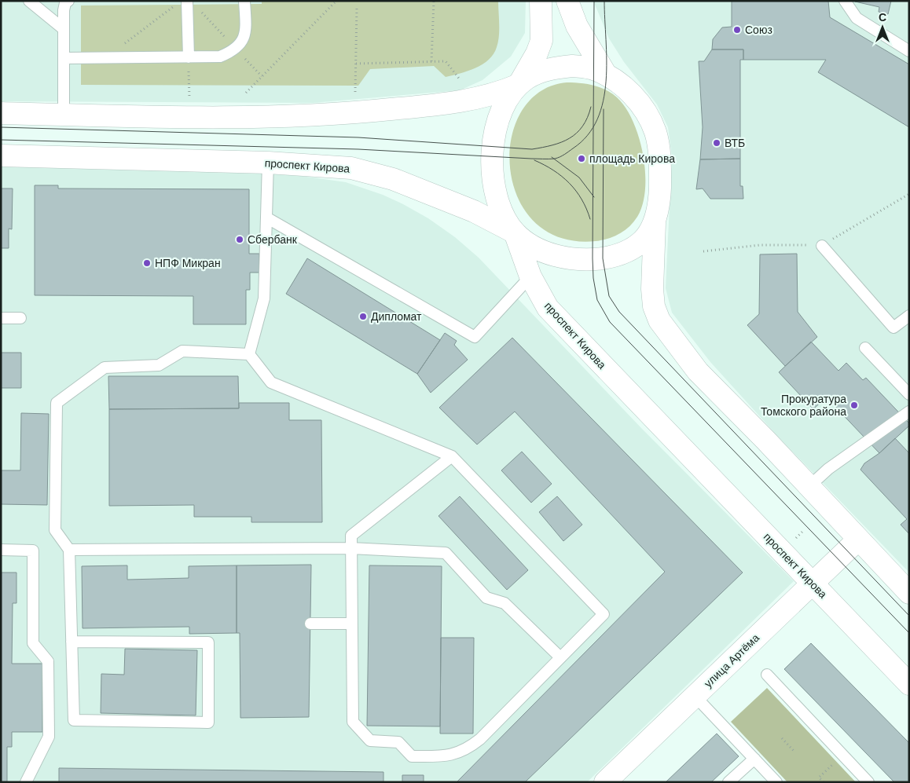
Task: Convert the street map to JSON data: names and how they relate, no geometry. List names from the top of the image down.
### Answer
{
  "streets": {
    "main road": ["проспект Кирова", "улица Артёма"]
  },
  "crossings": [
    ["проспект Кирова", "улица Артёма"]
  ],
  "places": [
    "Союз",
    "ВТБ",
    "площадь Кирова",
    "Сбербанк",
    "НПФ Микран",
    "Дипломат",
    "Прокуратура Томского района"
  ],
  "north": "top"
}
